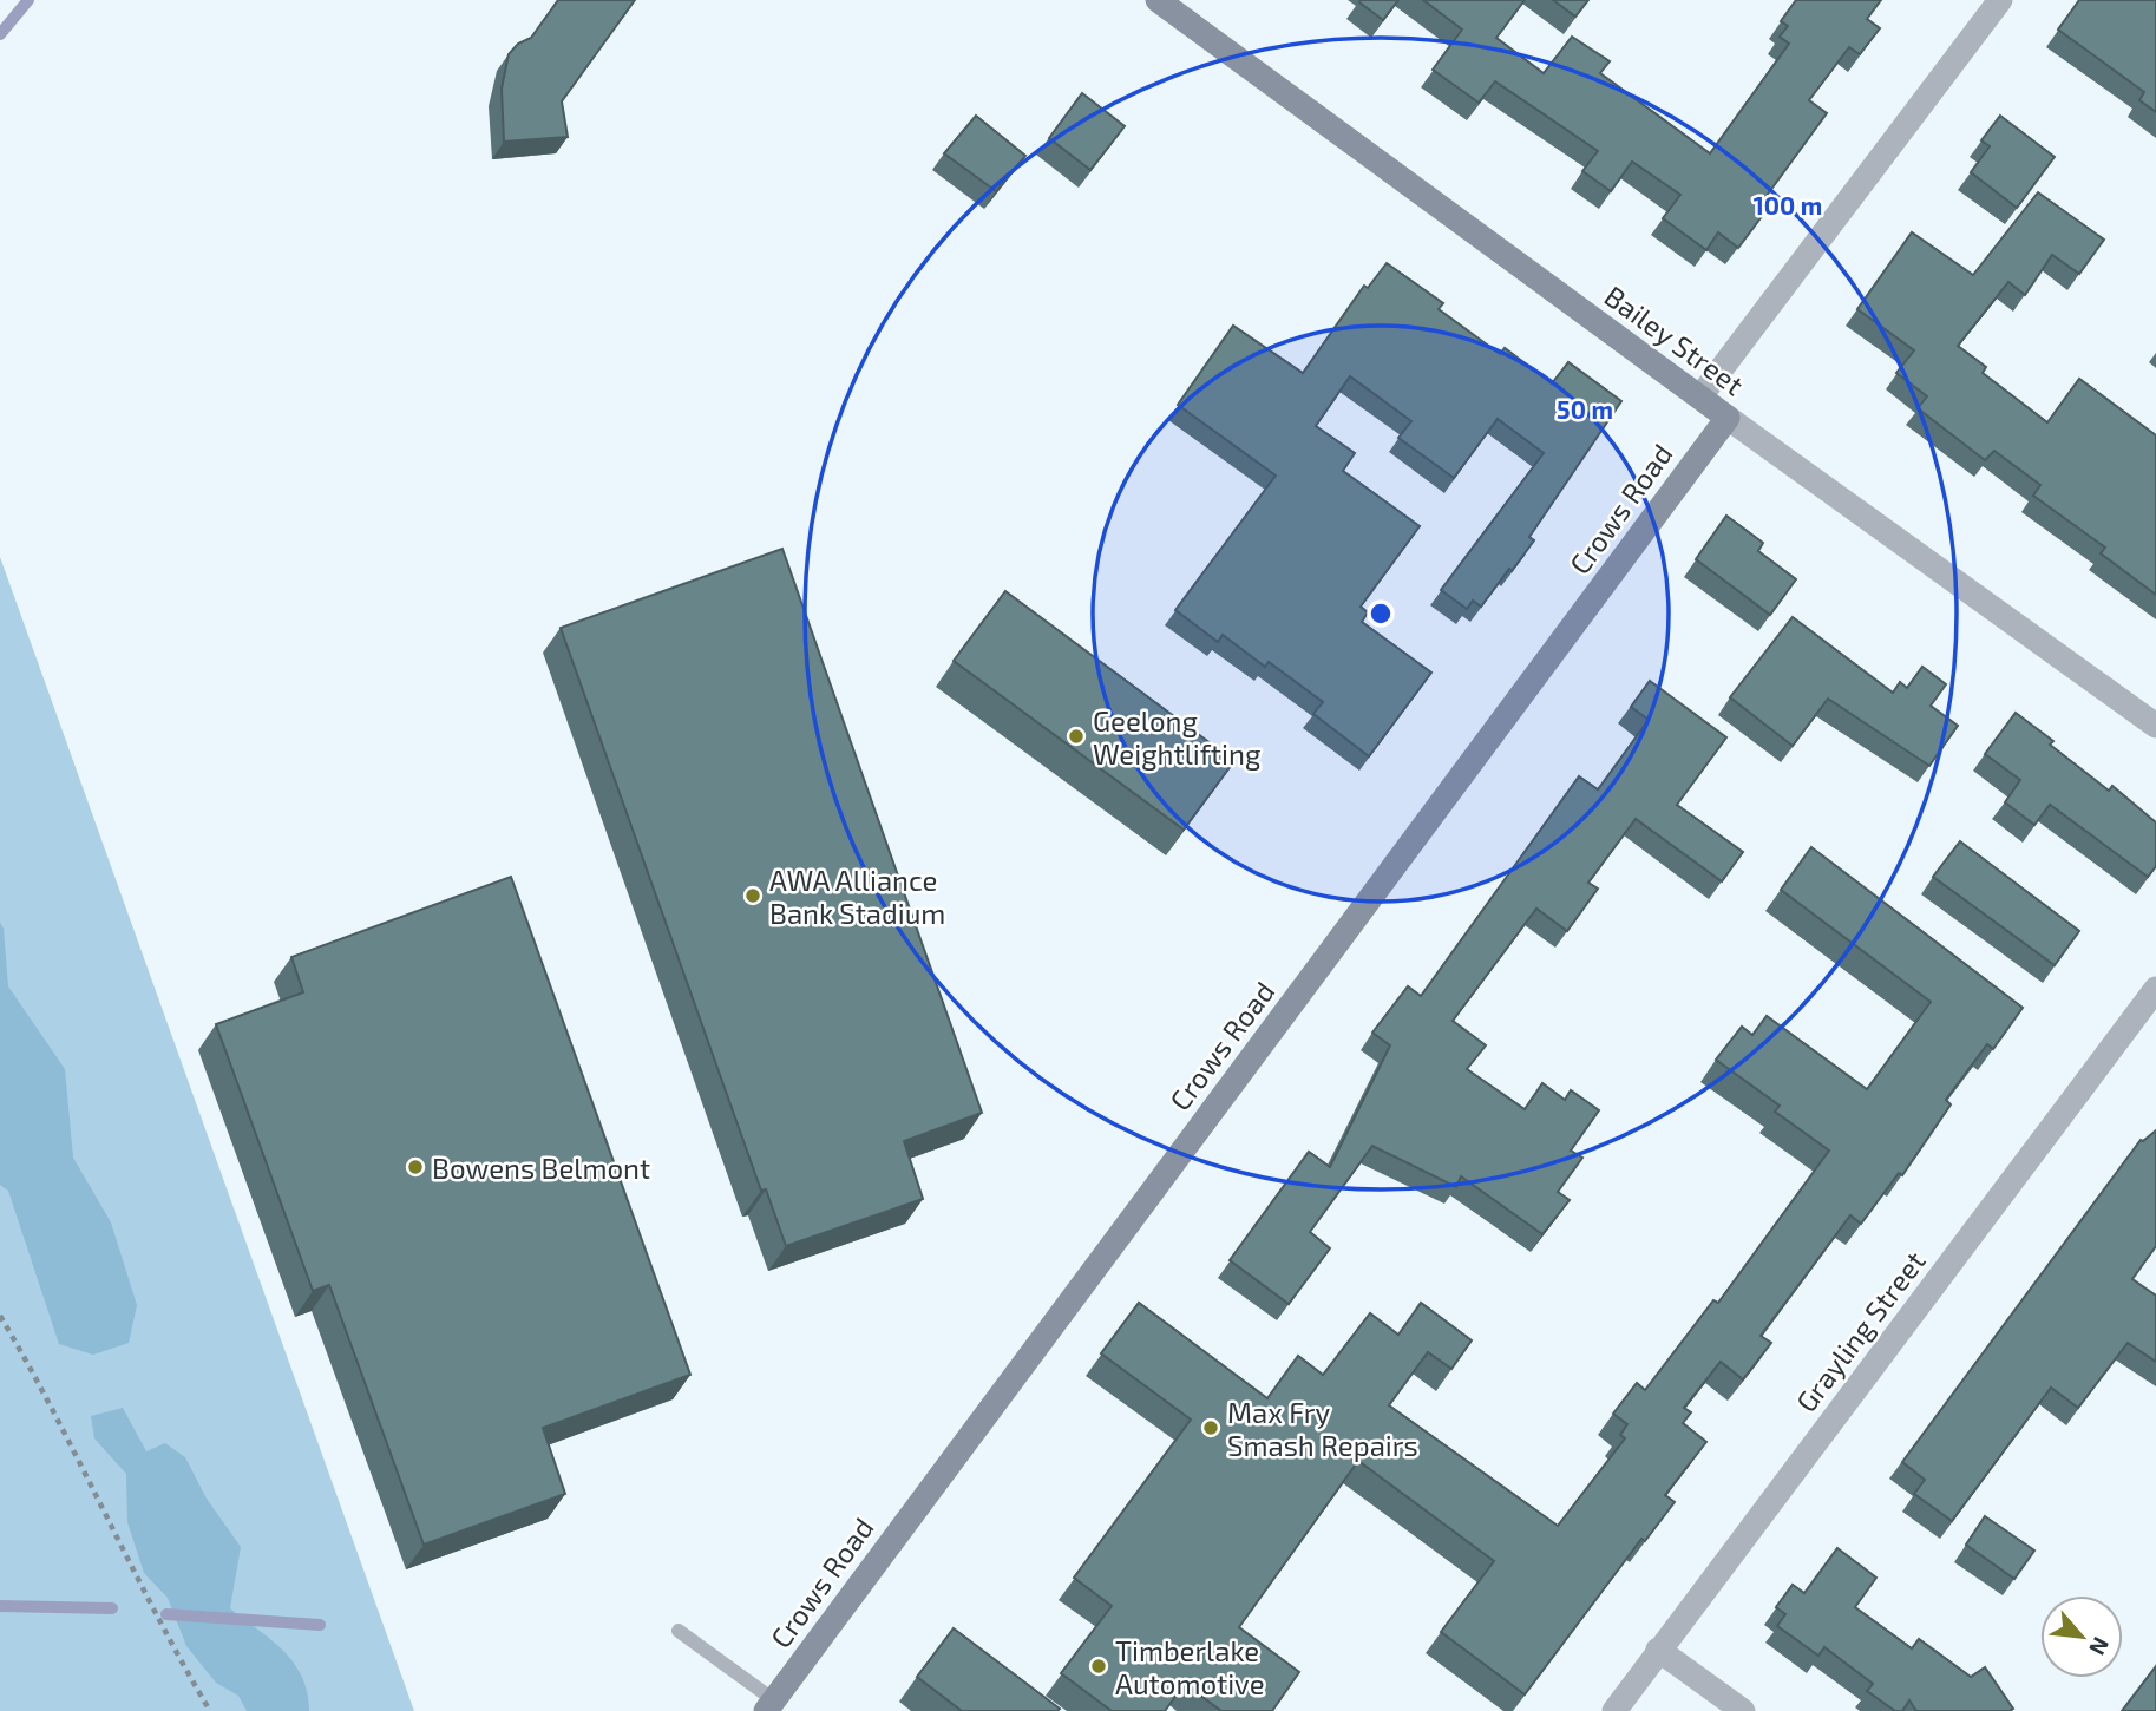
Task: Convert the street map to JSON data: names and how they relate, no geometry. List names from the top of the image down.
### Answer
{
  "streets": {
    "street": ["Bailey Street", "Crows Road", "Grayling Street"]
  },
  "crossings": [
    ["Bailey Street", "Crows Road"]
  ],
  "places": [
    "Geelong Weightlifting",
    "AWA Alliance Bank Stadium",
    "Bowens Belmont",
    "Max Fry Smash Repairs",
    "Timberlake Automotive"
  ],
  "north": "bottom right",
  "rings": ["100 m", "50 m"]
}
